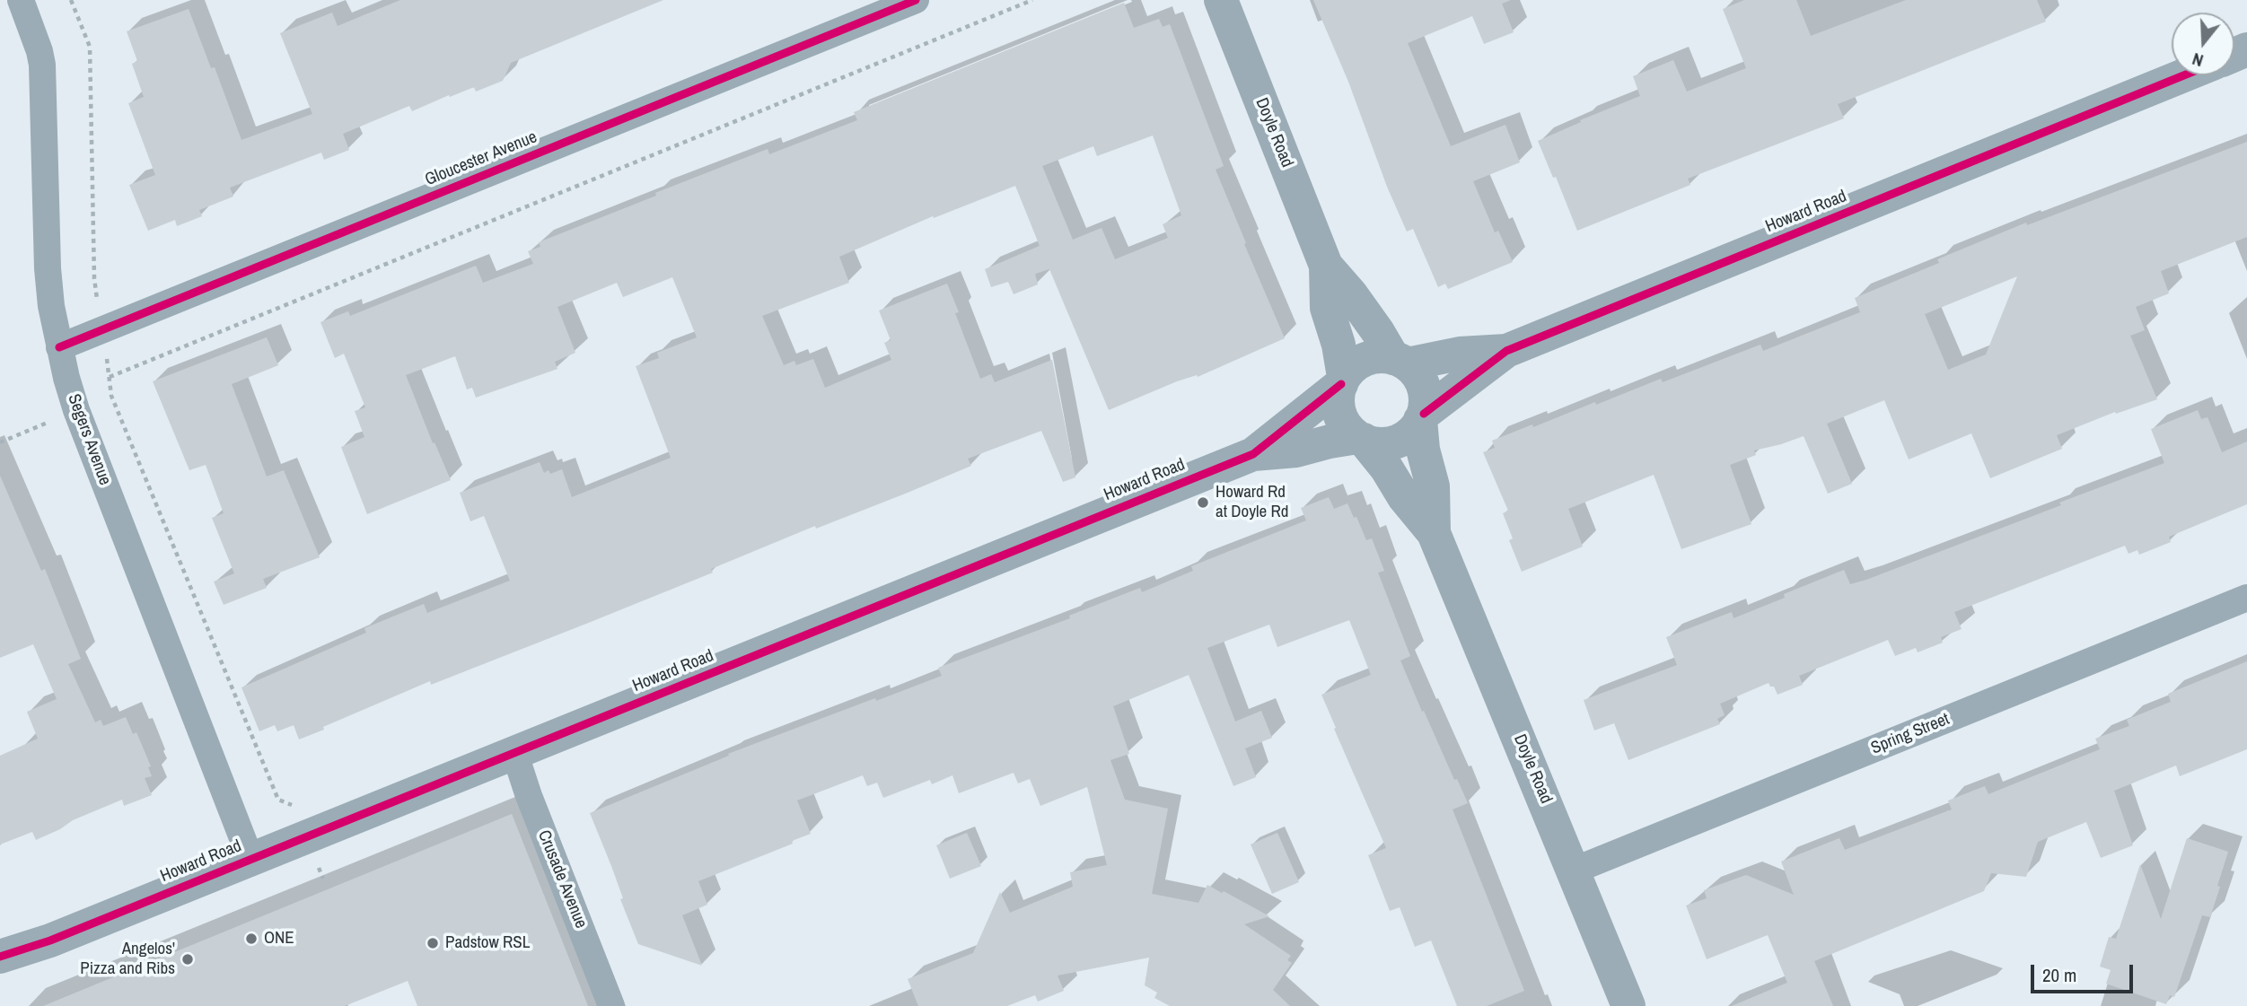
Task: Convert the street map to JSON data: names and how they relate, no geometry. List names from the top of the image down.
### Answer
{
  "streets": {
    "street": [
      "Doyle Road",
      "Gloucester Avenue",
      "Howard Road",
      "Segers Avenue",
      "Spring Street",
      "Crusade Avenue"
    ]
  },
  "crossings": [
    ["Doyle Road", "Howard Road"],
    ["Doyle Road", "Spring Street"],
    ["Gloucester Avenue", "Segers Avenue"],
    ["Howard Road", "Segers Avenue"],
    ["Howard Road", "Crusade Avenue"]
  ],
  "places": [
    "Howard Rd at Doyle Rd",
    "ONE",
    "Padstow RSL",
    "Angelos' Pizza and Ribs"
  ],
  "scale_bar": "20 m",
  "north": "bottom"
}
